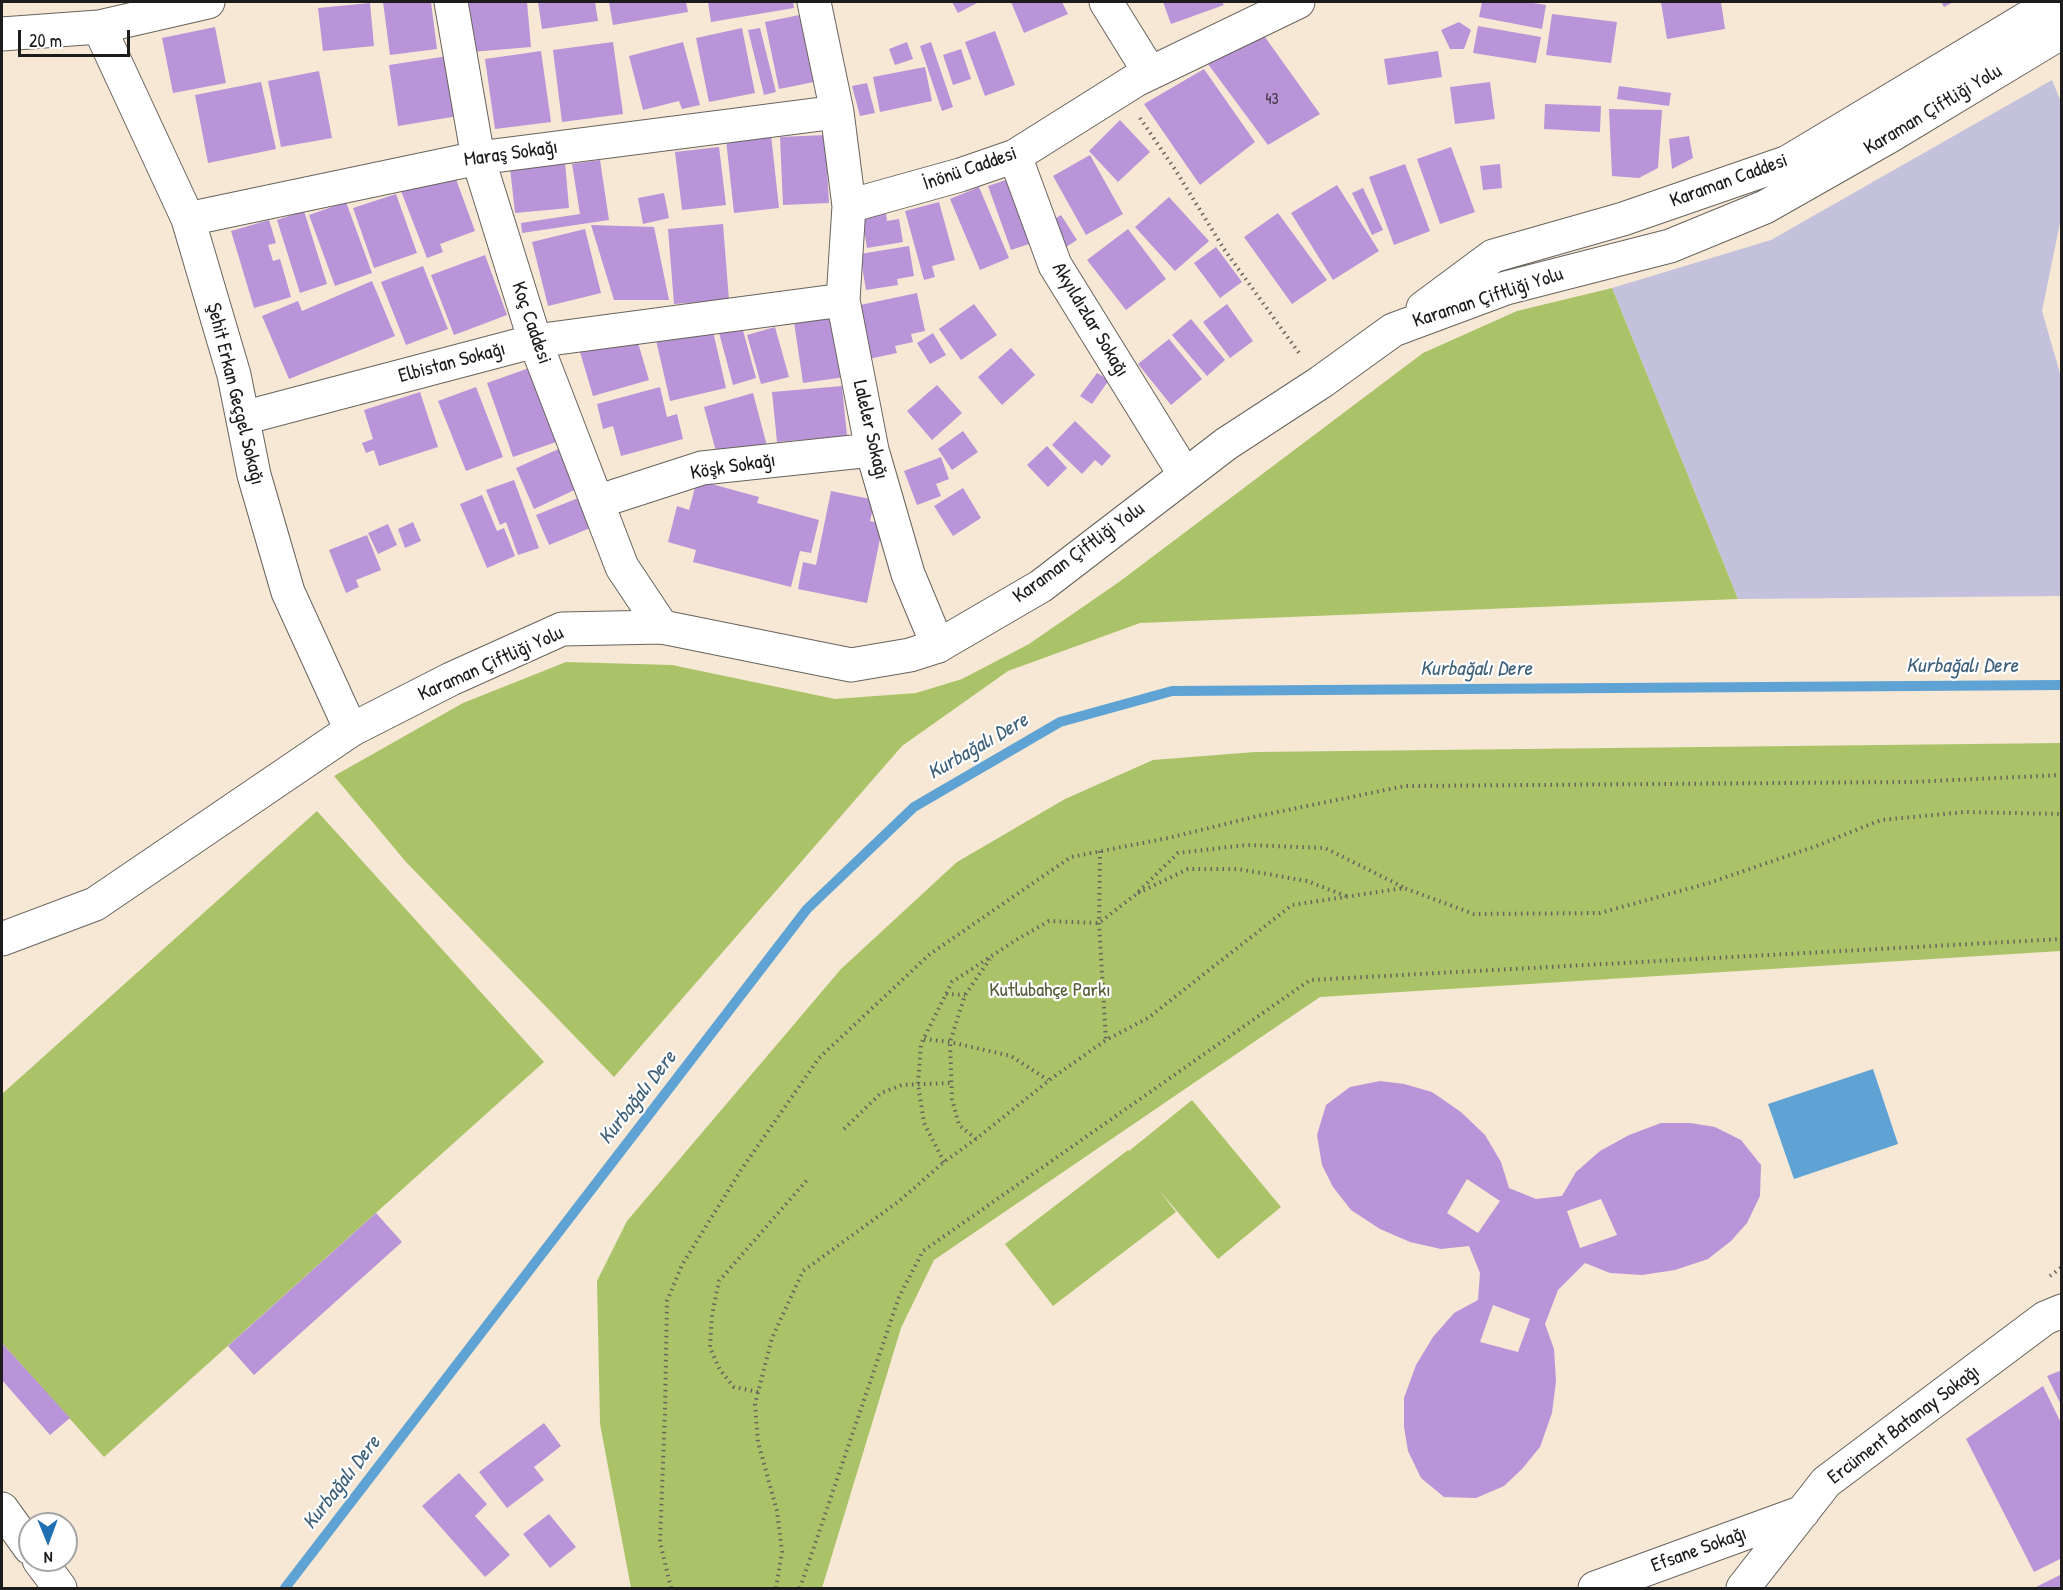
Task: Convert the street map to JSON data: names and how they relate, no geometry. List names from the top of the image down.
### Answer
{
  "streets": {
    "street": [
      "Karaman Çiftliği Yolu",
      "Maraş Sokağı",
      "İnönü Caddesi",
      "Karaman Caddesi",
      "Akyıldızlar Sokağı",
      "Koç Caddesi",
      "Elbistan Sokağı",
      "Şehit Erkan Geçgel Sokağı",
      "Laleler Sokağı",
      "Köşk Sokağı",
      "Ercüment Batanay Sokağı",
      "Efsane Sokağı"
    ]
  },
  "crossings": [
    ["Karaman Çiftliği Yolu", "Karaman Caddesi"],
    ["Karaman Çiftliği Yolu", "Akyıldızlar Sokağı"],
    ["Karaman Çiftliği Yolu", "Koç Caddesi"],
    ["Karaman Çiftliği Yolu", "Şehit Erkan Geçgel Sokağı"],
    ["Karaman Çiftliği Yolu", "Laleler Sokağı"],
    ["Maraş Sokağı", "Koç Caddesi"],
    ["Maraş Sokağı", "Şehit Erkan Geçgel Sokağı"],
    ["İnönü Caddesi", "Akyıldızlar Sokağı"],
    ["İnönü Caddesi", "Laleler Sokağı"],
    ["Koç Caddesi", "Elbistan Sokağı"],
    ["Koç Caddesi", "Köşk Sokağı"],
    ["Elbistan Sokağı", "Şehit Erkan Geçgel Sokağı"],
    ["Elbistan Sokağı", "Laleler Sokağı"],
    ["Laleler Sokağı", "Köşk Sokağı"],
    ["Ercüment Batanay Sokağı", "Efsane Sokağı"]
  ],
  "water": ["Kurbağalı Dere"],
  "parks": ["Kutlubahçe Parkı"],
  "house_numbers": ["43"],
  "scale_bar": "20 m",
  "north": "bottom"
}
